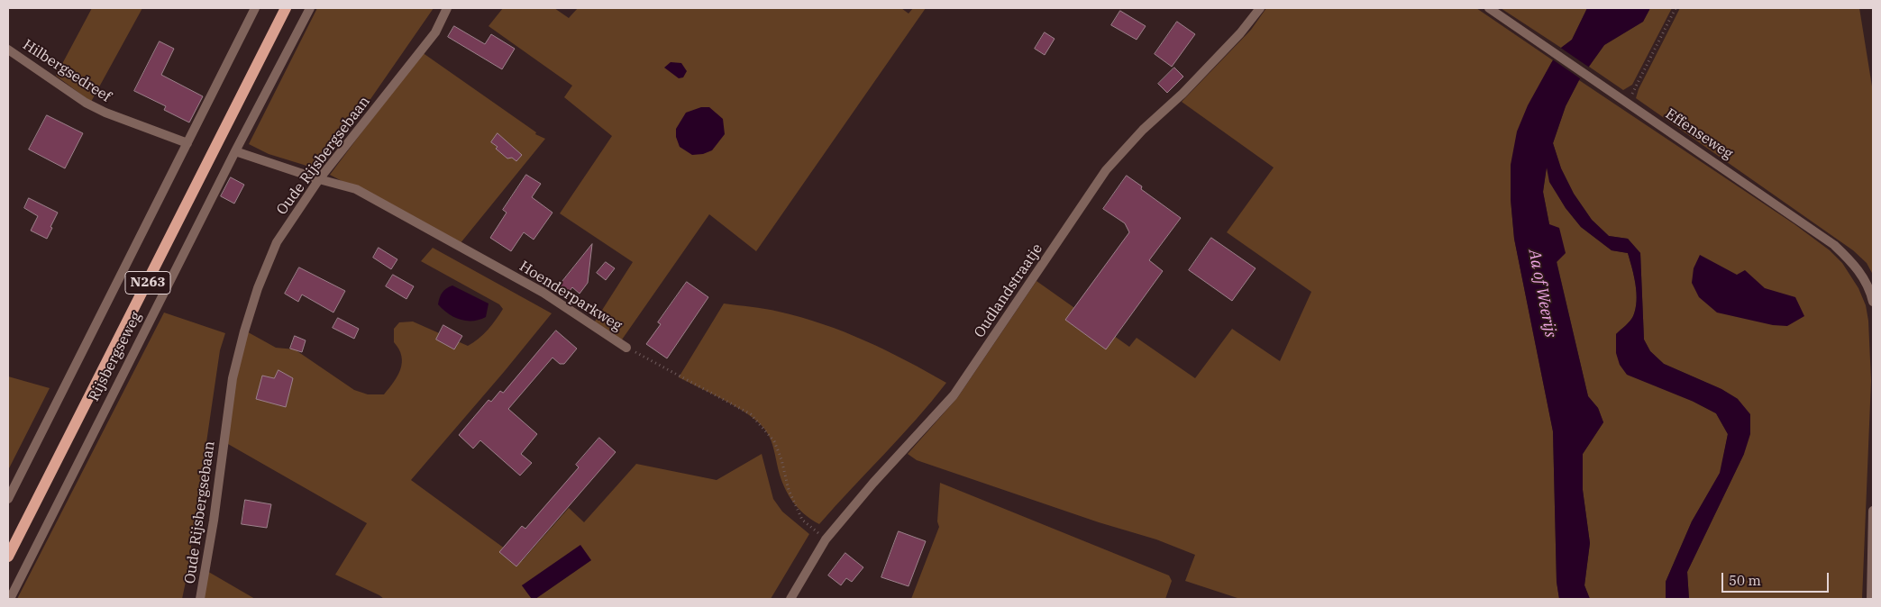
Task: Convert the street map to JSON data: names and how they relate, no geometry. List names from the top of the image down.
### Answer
{
  "streets": {
    "main road": ["N263", "Rijsbergseweg"],
    "street": [
      "Hilbergsedreef",
      "Effenseweg",
      "Oude Rijsbergsebaan",
      "Oudlandstraatje",
      "Hoenderparkweg"
    ]
  },
  "crossings": [
    ["Oude Rijsbergsebaan", "Hoenderparkweg"],
    ["Oudlandstraatje", "Hoenderparkweg"],
    ["Hoenderparkweg", "Rijsbergseweg"]
  ],
  "water": ["Aa of Weerijs"],
  "scale_bar": "50 m"
}
